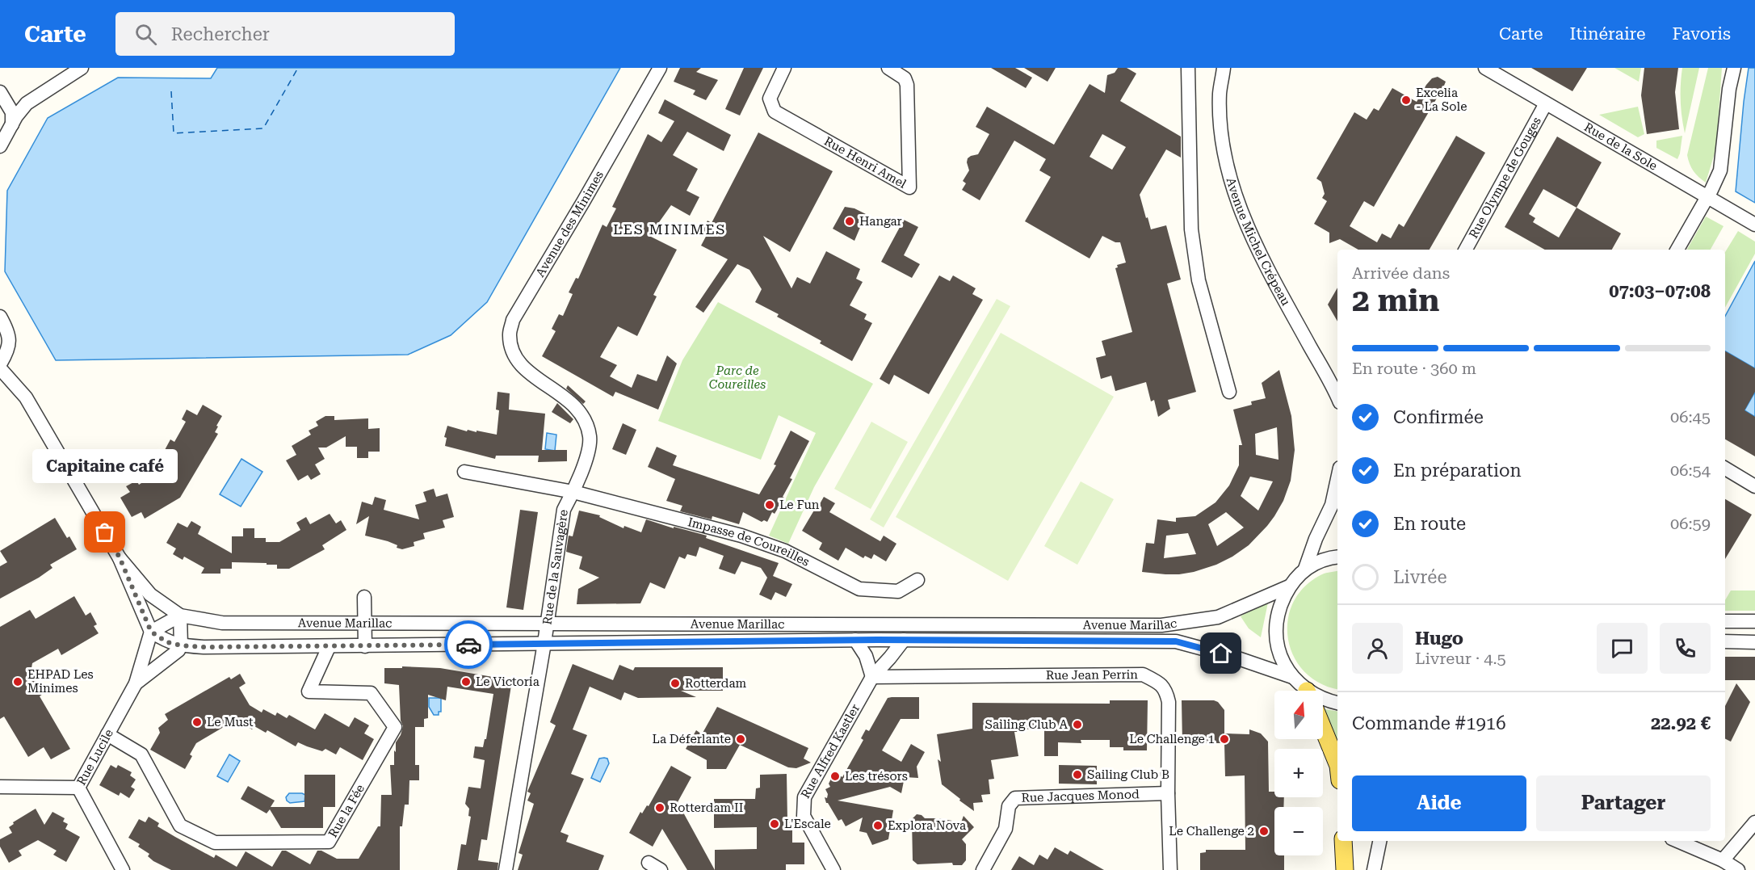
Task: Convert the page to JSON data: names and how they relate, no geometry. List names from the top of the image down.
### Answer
{
  "streets": {
    "street": [
      "Rue de la Sole",
      "Rue Henri Amel",
      "Rue Olympe de Gouges",
      "Avenue des Minimes",
      "Avenue Michel Crépeau",
      "Impasse de Coureilles",
      "Rue de la Sauvagère",
      "Avenue Marillac",
      "Rue Jean Perrin",
      "Rue Alfred Kastler",
      "Rue Lucile",
      "Rue Jacques Monod",
      "Rue la Fée"
    ]
  },
  "crossings": [
    ["Rue de la Sole", "Rue Olympe de Gouges"],
    ["Avenue des Minimes", "Rue de la Sauvagère"],
    ["Impasse de Coureilles", "Rue de la Sauvagère"],
    ["Rue de la Sauvagère", "Avenue Marillac"],
    ["Avenue Marillac", "Rue Alfred Kastler"],
    ["Avenue Marillac", "Rue Lucile"],
    ["Avenue Marillac", "Rue la Fée"],
    ["Rue Jean Perrin", "Rue Alfred Kastler"],
    ["Rue Jean Perrin", "Rue Jacques Monod"],
    ["Rue Lucile", "Rue la Fée"]
  ],
  "districts": ["LES MINIMES"],
  "parks": ["Parc de Coureilles"],
  "places": [
    "Excelia - La Sole",
    "Hangar",
    "Le Fun",
    "Capitaine café",
    "EHPAD Les Minimes",
    "Le Victoria",
    "Rotterdam",
    "Le Must",
    "Sailing Club A",
    "La Déferlante",
    "Le Challenge 1",
    "Sailing Club B",
    "Les trésors",
    "Rotterdam II",
    "L'Escale",
    "Explora Nova",
    "Le Challenge 2"
  ],
  "north": "top",
  "page": {
    "header": "Carte",
    "search": "Rechercher",
    "nav": ["Carte", "Itinéraire", "Favoris"],
    "heading": ["2 min", "Arrivée dans", "07:03–07:08"],
    "panel": [
      "Hugo",
      "Livreur · 4.5",
      "Commande #1916",
      "22.92 €"
    ],
    "bar": "En route · 360 m",
    "list": [
      ["Confirmée", "06:45"],
      ["En préparation", "06:54"],
      ["En route", "06:59"],
      "Livrée"
    ],
    "bubble": "Capitaine café",
    "map_buttons": ["+", "−"],
    "buttons": ["Aide", "Partager"]
  }
}
